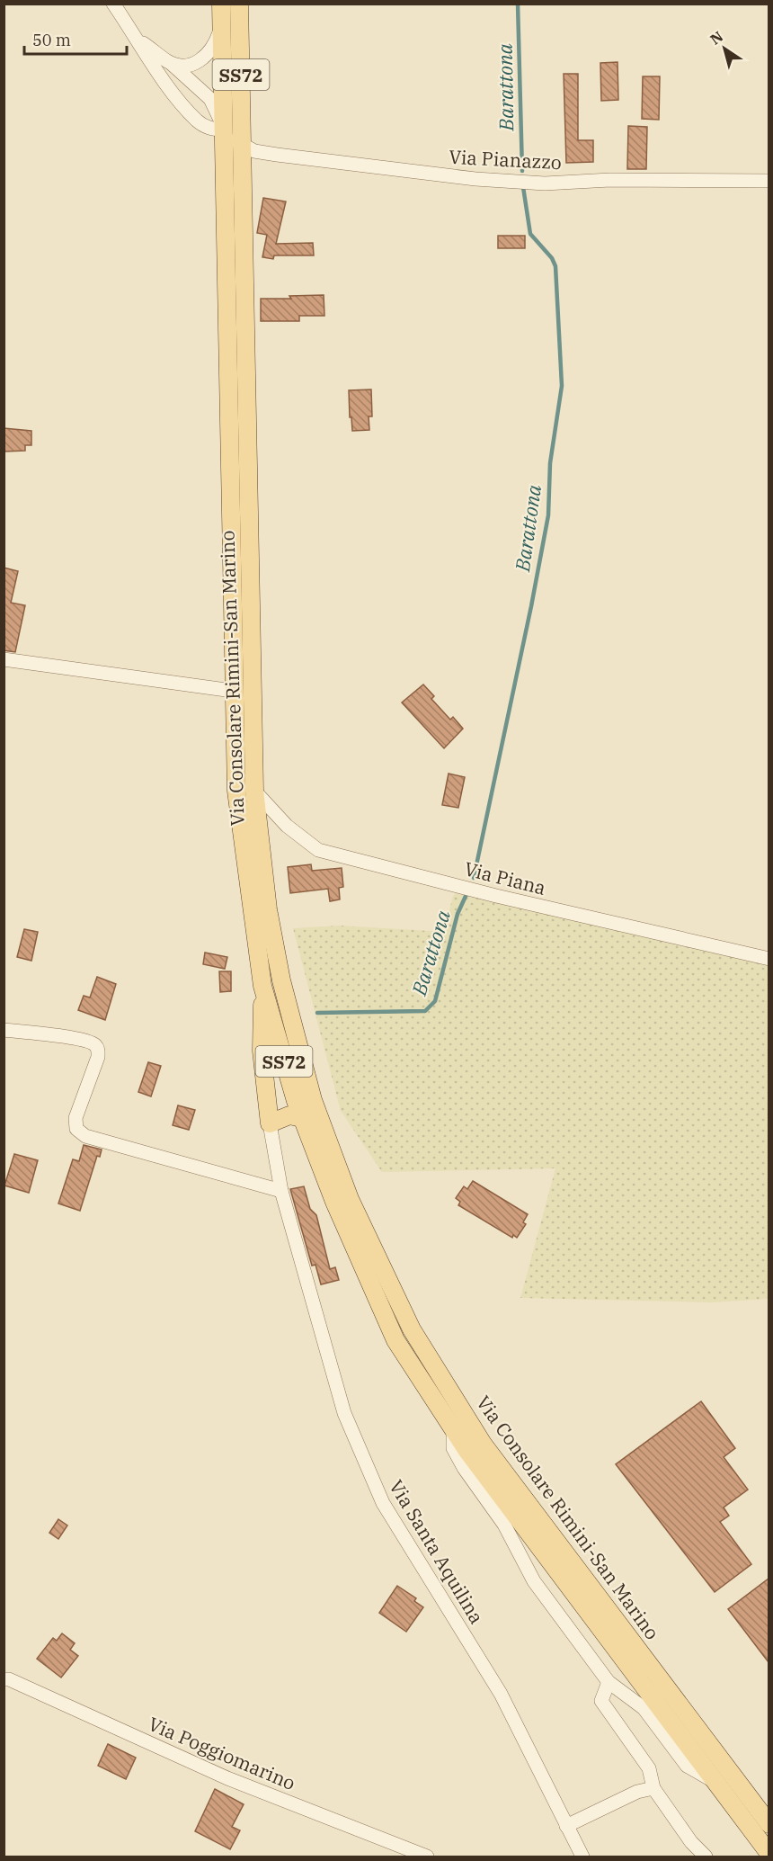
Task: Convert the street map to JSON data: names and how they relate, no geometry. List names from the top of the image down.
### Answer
{
  "streets": {
    "main road": ["SS72", "Via Consolare Rimini-San Marino"],
    "street": [
      "Via Pianazzo",
      "Via Piana",
      "Via Santa Aquilina",
      "Via Poggiomarino"
    ]
  },
  "crossings": [
    ["Via Pianazzo", "Via Consolare Rimini-San Marino"],
    ["Via Consolare Rimini-San Marino", "Via Piana"]
  ],
  "water": ["Barattona"],
  "scale_bar": "50 m",
  "north": "top left"
}
